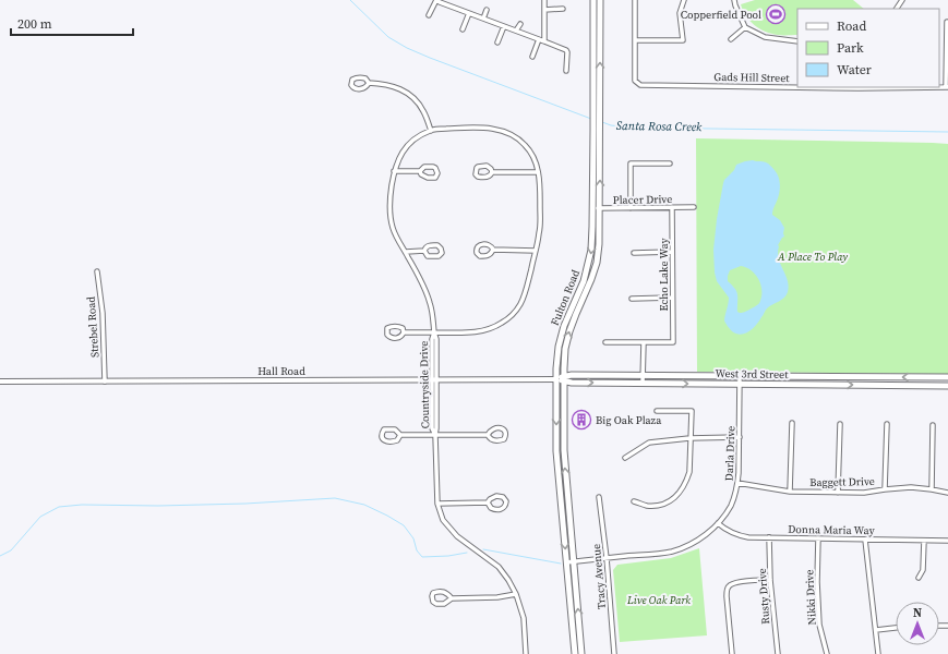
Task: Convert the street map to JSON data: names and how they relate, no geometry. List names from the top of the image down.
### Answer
{
  "streets": {
    "main road": ["Fulton Road", "West 3rd Street"],
    "street": [
      "Gads Hill Street",
      "Placer Drive",
      "Echo Lake Way",
      "Strebel Road",
      "Hall Road",
      "Countryside Drive",
      "Darla Drive",
      "Baggett Drive",
      "Donna Maria Way",
      "Tracy Avenue",
      "Rusty Drive",
      "Nikki Drive"
    ]
  },
  "crossings": [
    ["Placer Drive", "Echo Lake Way"],
    ["Placer Drive", "Fulton Road"],
    ["Fulton Road", "Hall Road"],
    ["Fulton Road", "West 3rd Street"],
    ["Fulton Road", "Darla Drive"],
    ["Strebel Road", "Hall Road"],
    ["Hall Road", "West 3rd Street"],
    ["Hall Road", "Countryside Drive"],
    ["West 3rd Street", "Darla Drive"],
    ["Darla Drive", "Baggett Drive"],
    ["Darla Drive", "Donna Maria Way"],
    ["Darla Drive", "Tracy Avenue"],
    ["Donna Maria Way", "Rusty Drive"],
    ["Donna Maria Way", "Nikki Drive"]
  ],
  "water": ["Santa Rosa Creek"],
  "parks": ["A Place To Play", "Live Oak Park"],
  "places": {
    "sports": ["Copperfield Pool"],
    "building": ["Big Oak Plaza"]
  },
  "legend": ["Road", "Park", "Water"],
  "scale_bar": "200 m",
  "north": "top"
}
